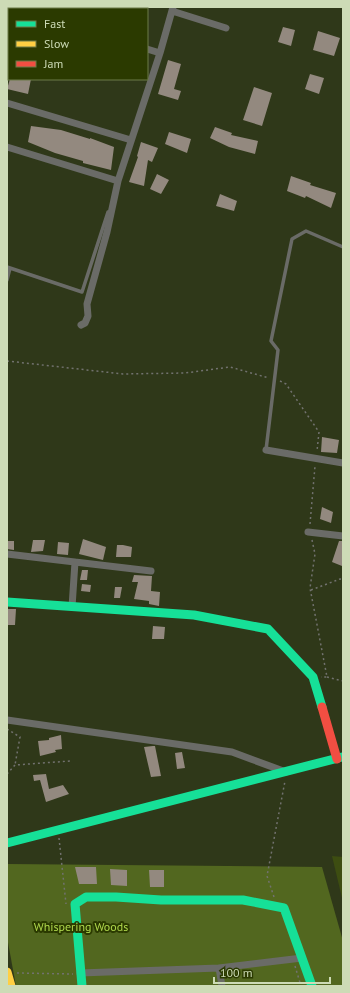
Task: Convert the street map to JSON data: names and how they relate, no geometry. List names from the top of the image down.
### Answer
{
  "parks": ["Whispering Woods"],
  "legend": ["Fast", "Slow", "Jam"],
  "scale_bar": "100 m"
}
